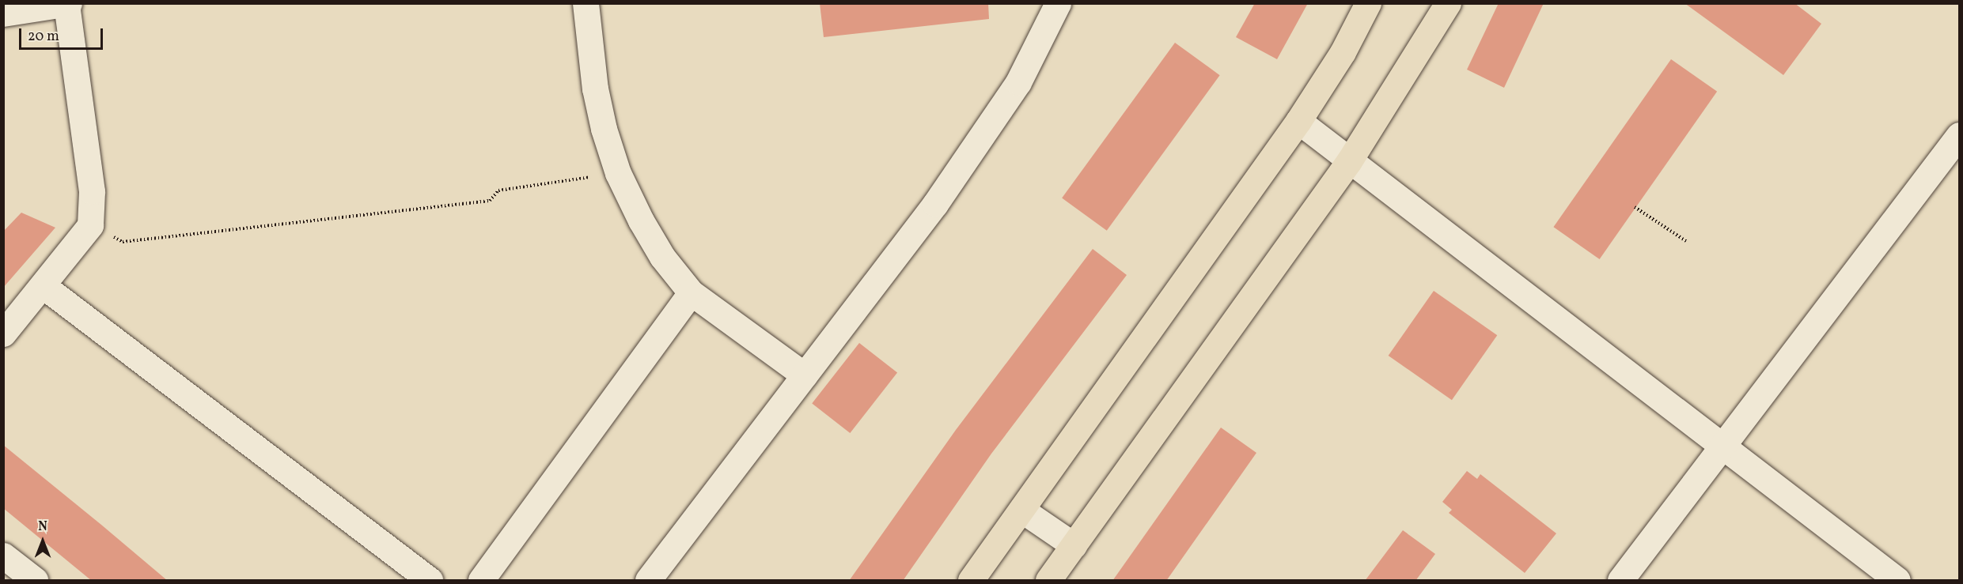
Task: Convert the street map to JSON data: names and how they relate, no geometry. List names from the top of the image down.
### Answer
{
  "scale_bar": "20 m",
  "north": "top"
}
